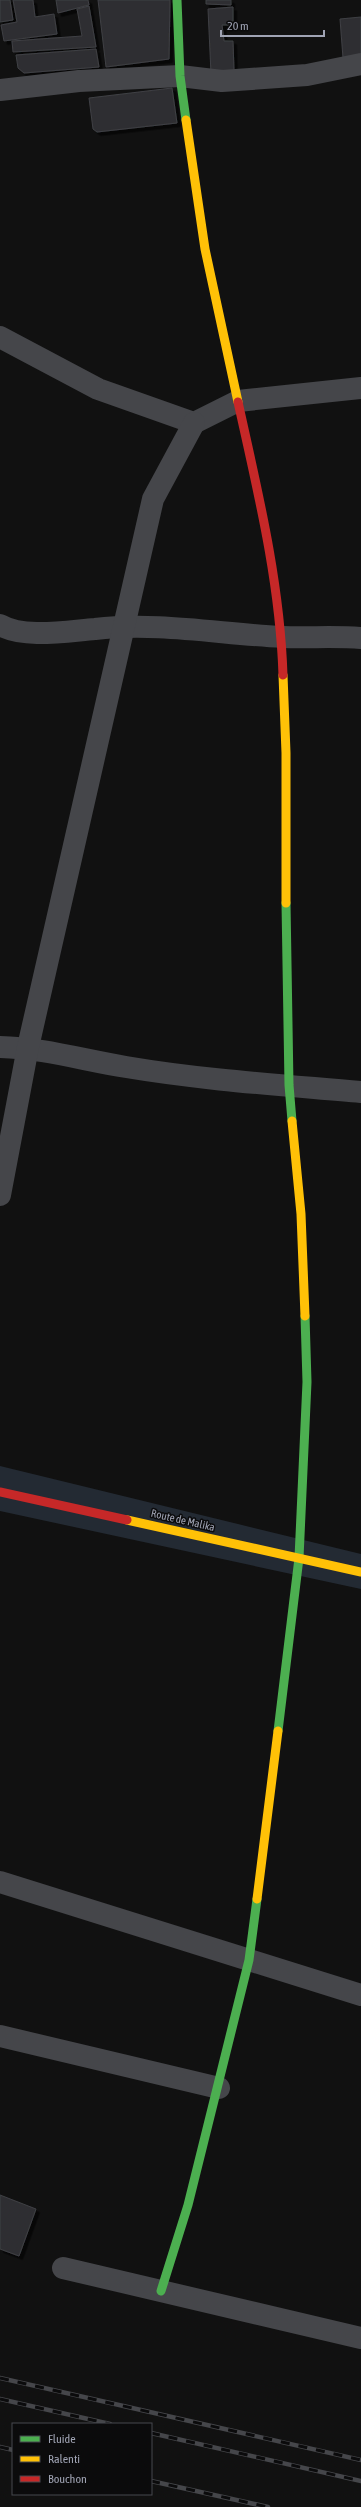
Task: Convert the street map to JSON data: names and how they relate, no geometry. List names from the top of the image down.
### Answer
{
  "streets": {
    "street": ["Route de Malika"]
  },
  "legend": ["Fluide", "Ralenti", "Bouchon"],
  "scale_bar": "20 m"
}
